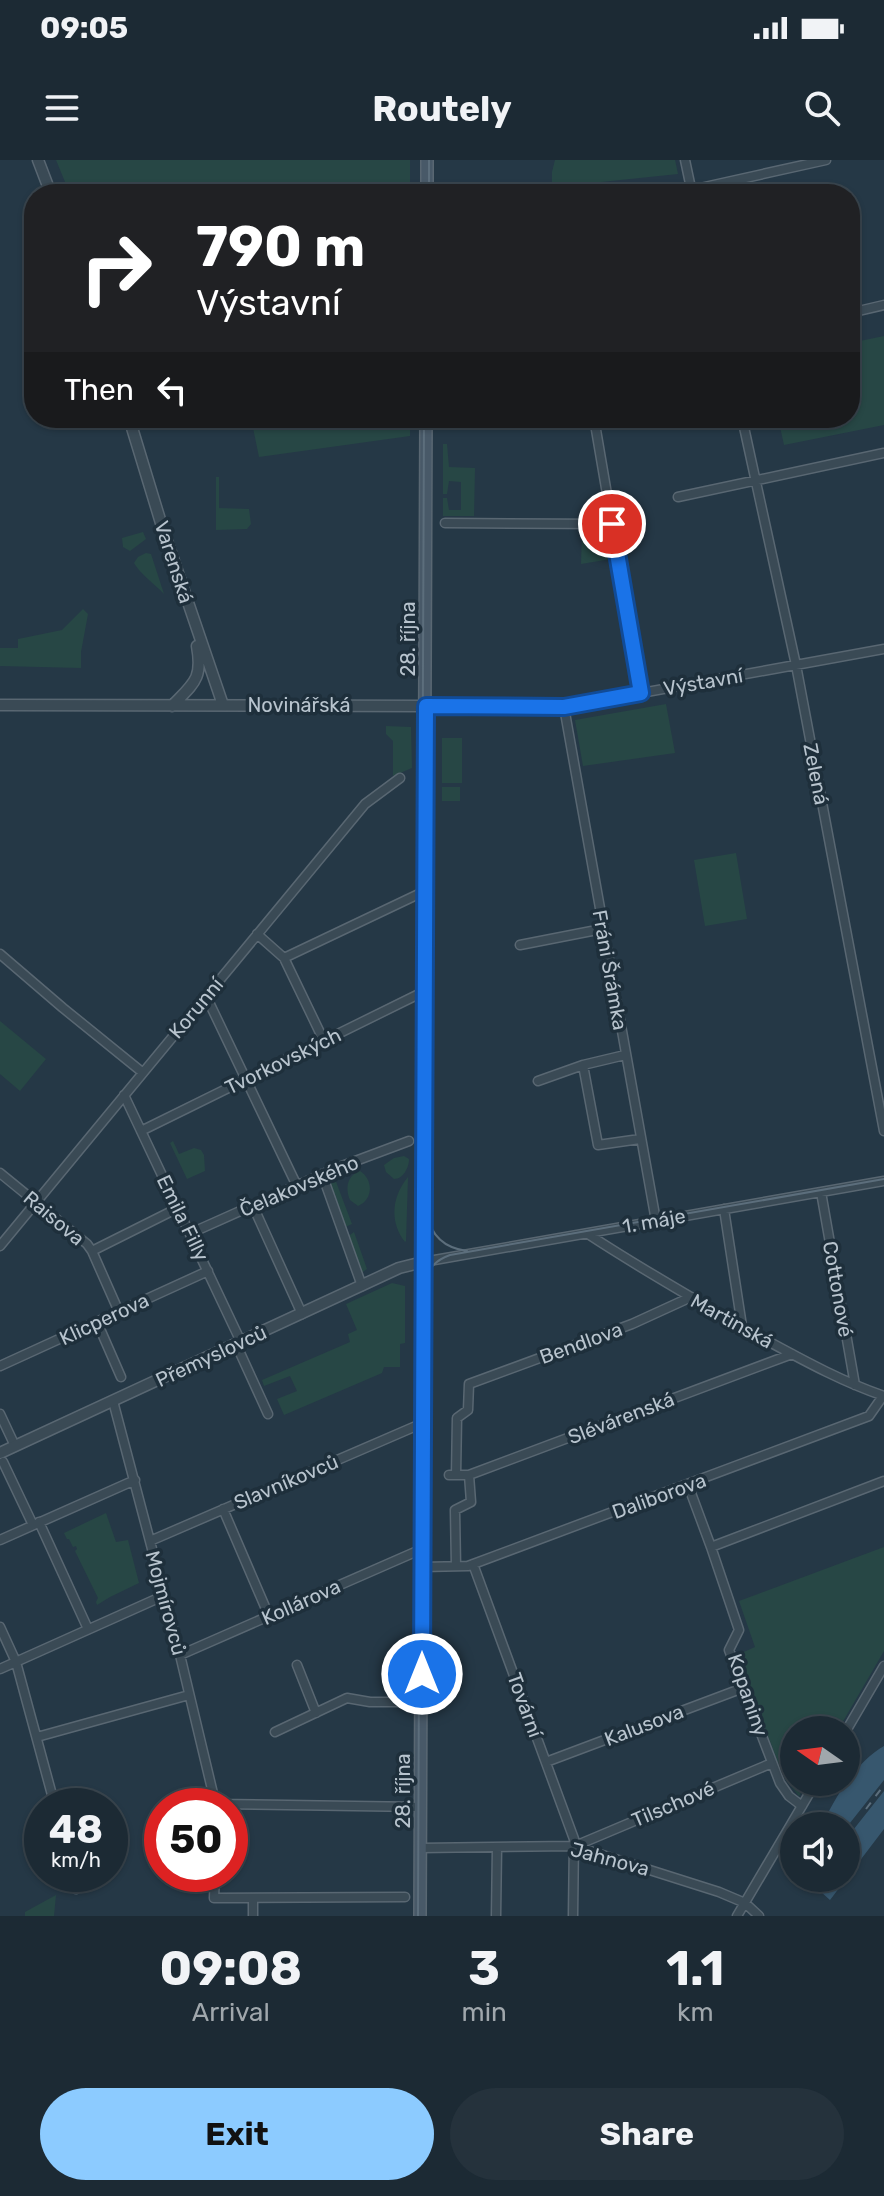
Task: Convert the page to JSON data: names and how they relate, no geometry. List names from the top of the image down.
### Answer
{
  "streets": {
    "main road": ["28. října"],
    "street": [
      "Varenská",
      "Výstavní",
      "Novinářská",
      "Zelená",
      "Fráni Šrámka",
      "Korunní",
      "Tvorkovských",
      "Čelakovského",
      "Raisova",
      "Emila Filly",
      "1. máje",
      "Cottonové",
      "Klicperova",
      "Martinská",
      "Bendlova",
      "Přemyslovců",
      "Slévárenská",
      "Slavníkovců",
      "Daliborova",
      "Kollárova",
      "Mojmírovců",
      "Kopaniny",
      "Tovární",
      "Kalusova",
      "Tilschové",
      "Jahnova"
    ]
  },
  "crossings": [
    ["Varenská", "Novinářská"],
    ["28. října", "Výstavní"],
    ["28. října", "Novinářská"],
    ["28. října", "Tvorkovských"],
    ["28. října", "1. máje"],
    ["28. října", "Přemyslovců"],
    ["28. října", "Slavníkovců"],
    ["28. října", "Daliborova"],
    ["28. října", "Kollárova"],
    ["28. října", "Jahnova"],
    ["Výstavní", "Novinářská"],
    ["Výstavní", "Zelená"],
    ["Výstavní", "Fráni Šrámka"],
    ["Fráni Šrámka", "1. máje"],
    ["Korunní", "Raisova"],
    ["Korunní", "Emila Filly"],
    ["Tvorkovských", "Emila Filly"],
    ["Čelakovského", "Emila Filly"],
    ["Raisova", "Klicperova"],
    ["Emila Filly", "Klicperova"],
    ["Emila Filly", "Přemyslovců"],
    ["1. máje", "Cottonové"],
    ["1. máje", "Martinská"],
    ["1. máje", "Přemyslovců"],
    ["Cottonové", "Martinská"],
    ["Martinská", "Bendlova"],
    ["Martinská", "Slévárenská"],
    ["Martinská", "Daliborova"],
    ["Bendlova", "Slévárenská"],
    ["Přemyslovců", "Mojmírovců"],
    ["Slavníkovců", "Mojmírovců"],
    ["Daliborova", "Kopaniny"],
    ["Daliborova", "Tovární"],
    ["Kollárova", "Mojmírovců"],
    ["Kopaniny", "Kalusova"],
    ["Kopaniny", "Tilschové"],
    ["Tovární", "Kalusova"],
    ["Tovární", "Tilschové"],
    ["Tovární", "Jahnova"],
    ["Tilschové", "Jahnova"]
  ],
  "north": "left",
  "page": {
    "status": "09:05",
    "header": "Routely",
    "turn": ["790 m", "Výstavní"],
    "then": "Then",
    "speed": "48 km/h",
    "limit": "50",
    "eta": [
      "09:08",
      "Arrival",
      "3",
      "min",
      "1.1",
      "km"
    ],
    "buttons": ["Exit", "Share"]
  }
}
